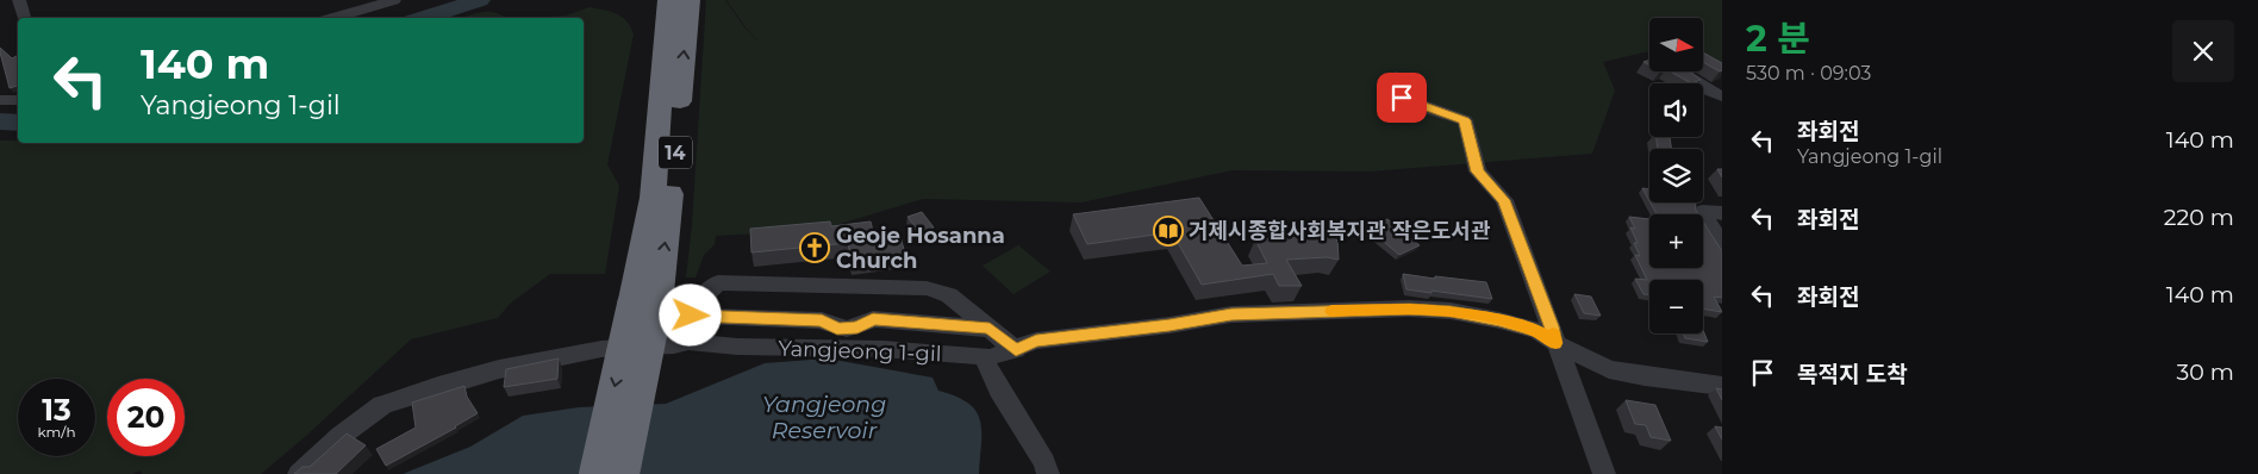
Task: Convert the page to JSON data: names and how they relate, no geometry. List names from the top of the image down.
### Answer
{
  "streets": {
    "highway": ["14"],
    "street": ["Yangjeong 1-gil"]
  },
  "water": ["Yangjeong Reservoir"],
  "places": {
    "library": ["거제시종합사회복지관 작은도서관"],
    "church": ["Geoje Hosanna Church"]
  },
  "north": "right",
  "page": {
    "heading": ["2 분", "530 m · 09:03"],
    "map_buttons": ["+", "−"],
    "turn": ["140 m", "Yangjeong 1-gil"],
    "list": [
      {
        "name": "좌회전",
        "note": "Yangjeong 1-gil",
        "value": "140 m"
      },
      {
        "name": "좌회전",
        "value": "220 m"
      },
      {
        "name": "좌회전",
        "value": "140 m"
      },
      {
        "name": "목적지 도착",
        "value": "30 m"
      }
    ],
    "speed": "13 km/h",
    "limit": "20"
  }
}
